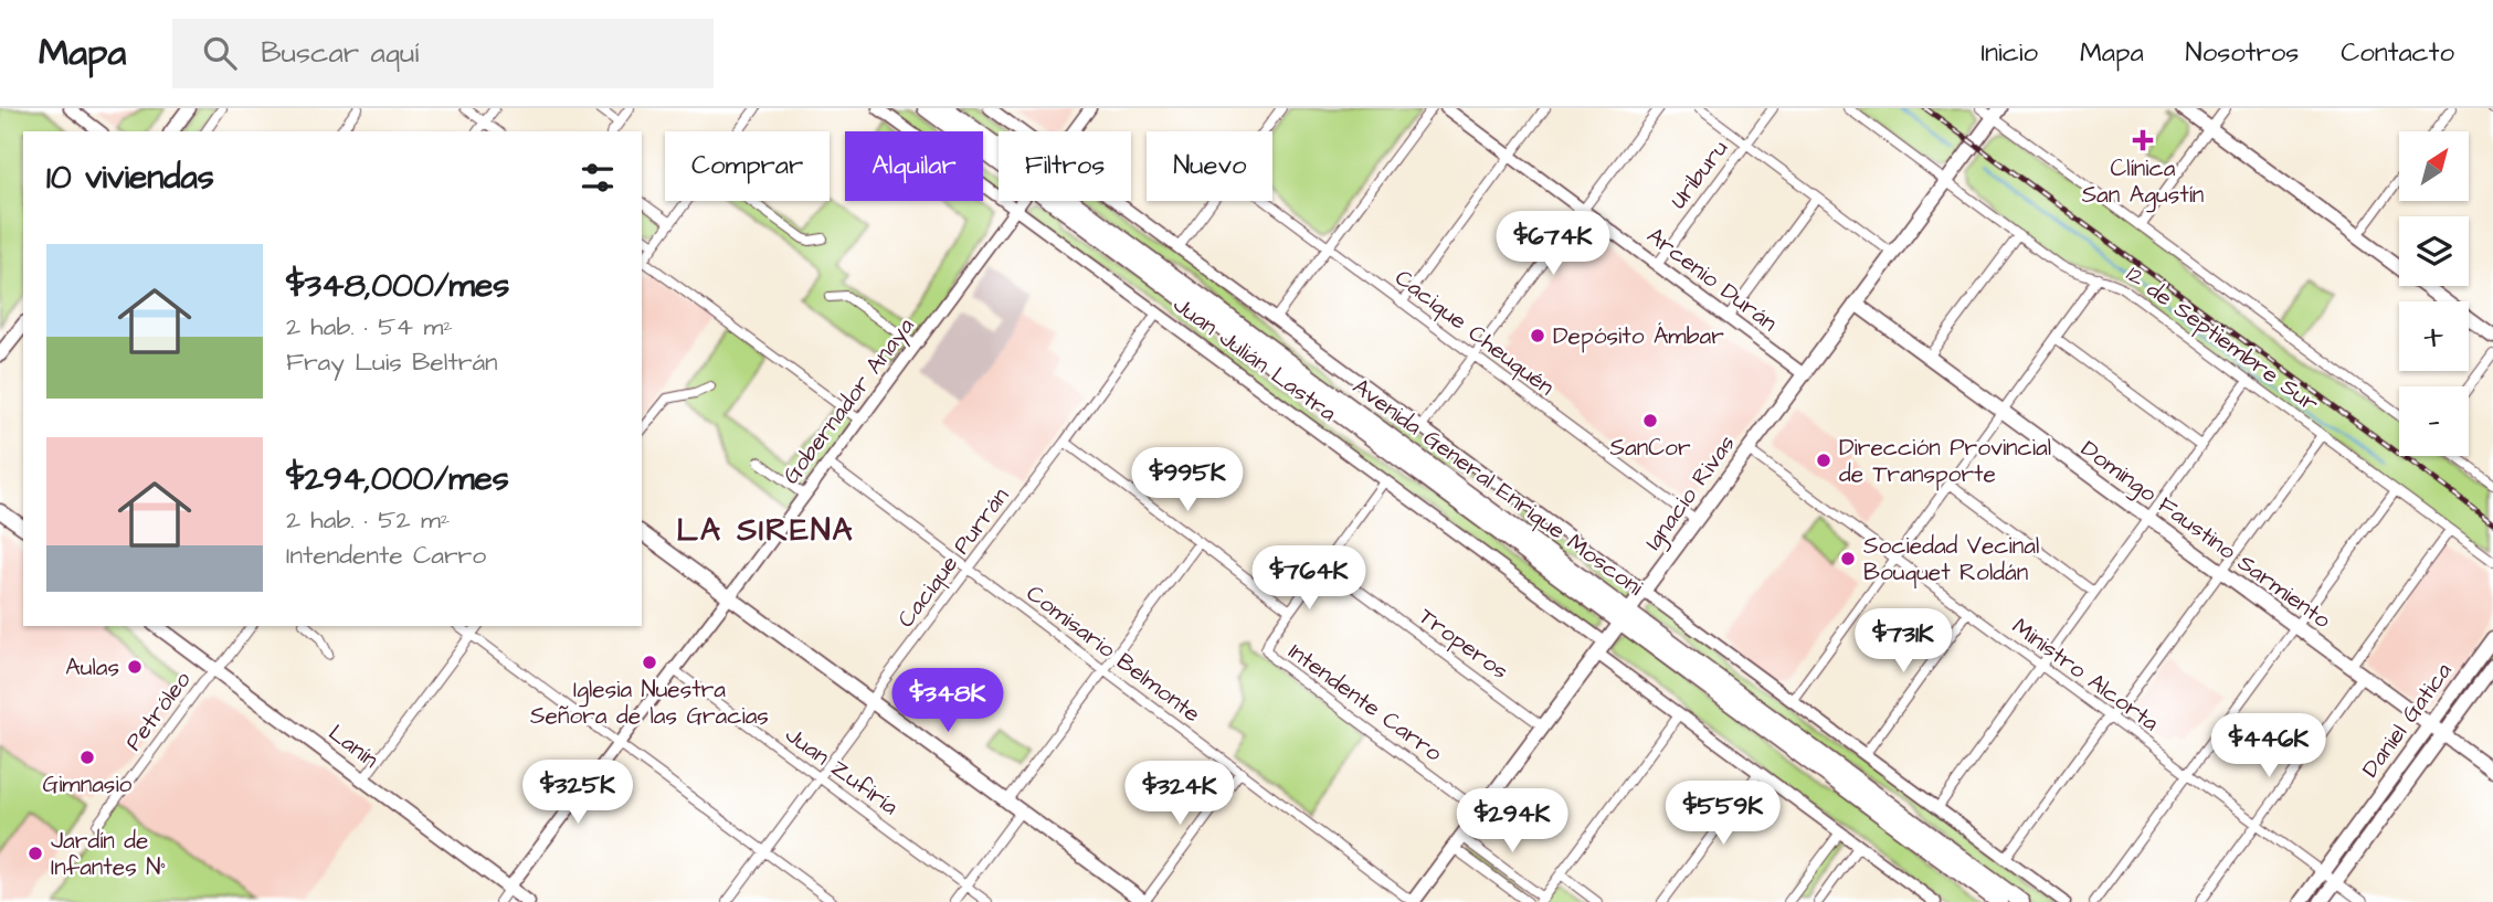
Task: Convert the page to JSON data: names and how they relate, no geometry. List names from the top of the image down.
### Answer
{
  "streets": {
    "highway": ["Avenida General Enrique Mosconi"],
    "main road": [
      "Ignacio Rivas",
      "Domingo Faustino Sarmiento",
      "Daniel Gatica",
      "Lanín"
    ],
    "street": [
      "Uriburu",
      "Arcenio Durán",
      "Cacique Cheuquén",
      "12 de Septiembre Sur",
      "Juan Julián Lastra",
      "Gobernador Anaya",
      "Cacique Purrán",
      "Troperos",
      "Comisario Belmonte",
      "Ministro Alcorta",
      "Intendente Carro",
      "Petróleo",
      "Juan Zufiría"
    ]
  },
  "crossings": [
    ["Uriburu", "Arcenio Durán"],
    ["Arcenio Durán", "Ignacio Rivas"],
    ["Cacique Cheuquén", "Ignacio Rivas"],
    ["12 de Septiembre Sur", "Ignacio Rivas"],
    ["Juan Julián Lastra", "Gobernador Anaya"],
    ["Juan Julián Lastra", "Ignacio Rivas"],
    ["Juan Julián Lastra", "Cacique Purrán"],
    ["Gobernador Anaya", "Comisario Belmonte"],
    ["Gobernador Anaya", "Lanín"],
    ["Gobernador Anaya", "Juan Zufiría"],
    ["Avenida General Enrique Mosconi", "Ignacio Rivas"],
    ["Ignacio Rivas", "Domingo Faustino Sarmiento"],
    ["Ignacio Rivas", "Troperos"],
    ["Ignacio Rivas", "Comisario Belmonte"],
    ["Ignacio Rivas", "Ministro Alcorta"],
    ["Ignacio Rivas", "Intendente Carro"],
    ["Domingo Faustino Sarmiento", "Daniel Gatica"],
    ["Cacique Purrán", "Comisario Belmonte"],
    ["Cacique Purrán", "Intendente Carro"],
    ["Cacique Purrán", "Juan Zufiría"],
    ["Ministro Alcorta", "Daniel Gatica"],
    ["Petróleo", "Lanín"]
  ],
  "districts": ["LA SIRENA"],
  "places": {
    "health": ["Clínica San Agustín"],
    "other": [
      "Depósito Ámbar",
      "SanCor",
      "Dirección Provincial de Transporte",
      "Sociedad Vecinal Bouquet Roldán",
      "Iglesia Nuestra Señora de las Gracias",
      "Aulas",
      "Gimnasio",
      "Jardín de Infantes N°"
    ]
  },
  "north": "top right",
  "page": {
    "header": "Mapa",
    "search": "Buscar aquí",
    "nav": [
      "Inicio",
      "Mapa",
      "Nosotros",
      "Contacto"
    ],
    "map_buttons": ["+", "−"],
    "chip": [
      "Comprar",
      "Alquilar",
      "Filtros",
      "Nuevo"
    ],
    "heading": "10 viviendas",
    "price": [
      "$674K",
      "$995K",
      "$764K",
      "$731K",
      "$348K",
      "$446K",
      "$325K",
      "$324K",
      "$559K",
      "$294K"
    ],
    "list": [
      {
        "name": "$348,000/mes",
        "note": "2 hab. · 54 m² · Fray Luis Beltrán"
      },
      {
        "name": "$294,000/mes",
        "note": "2 hab. · 52 m² · Intendente Carro"
      }
    ]
  }
}
